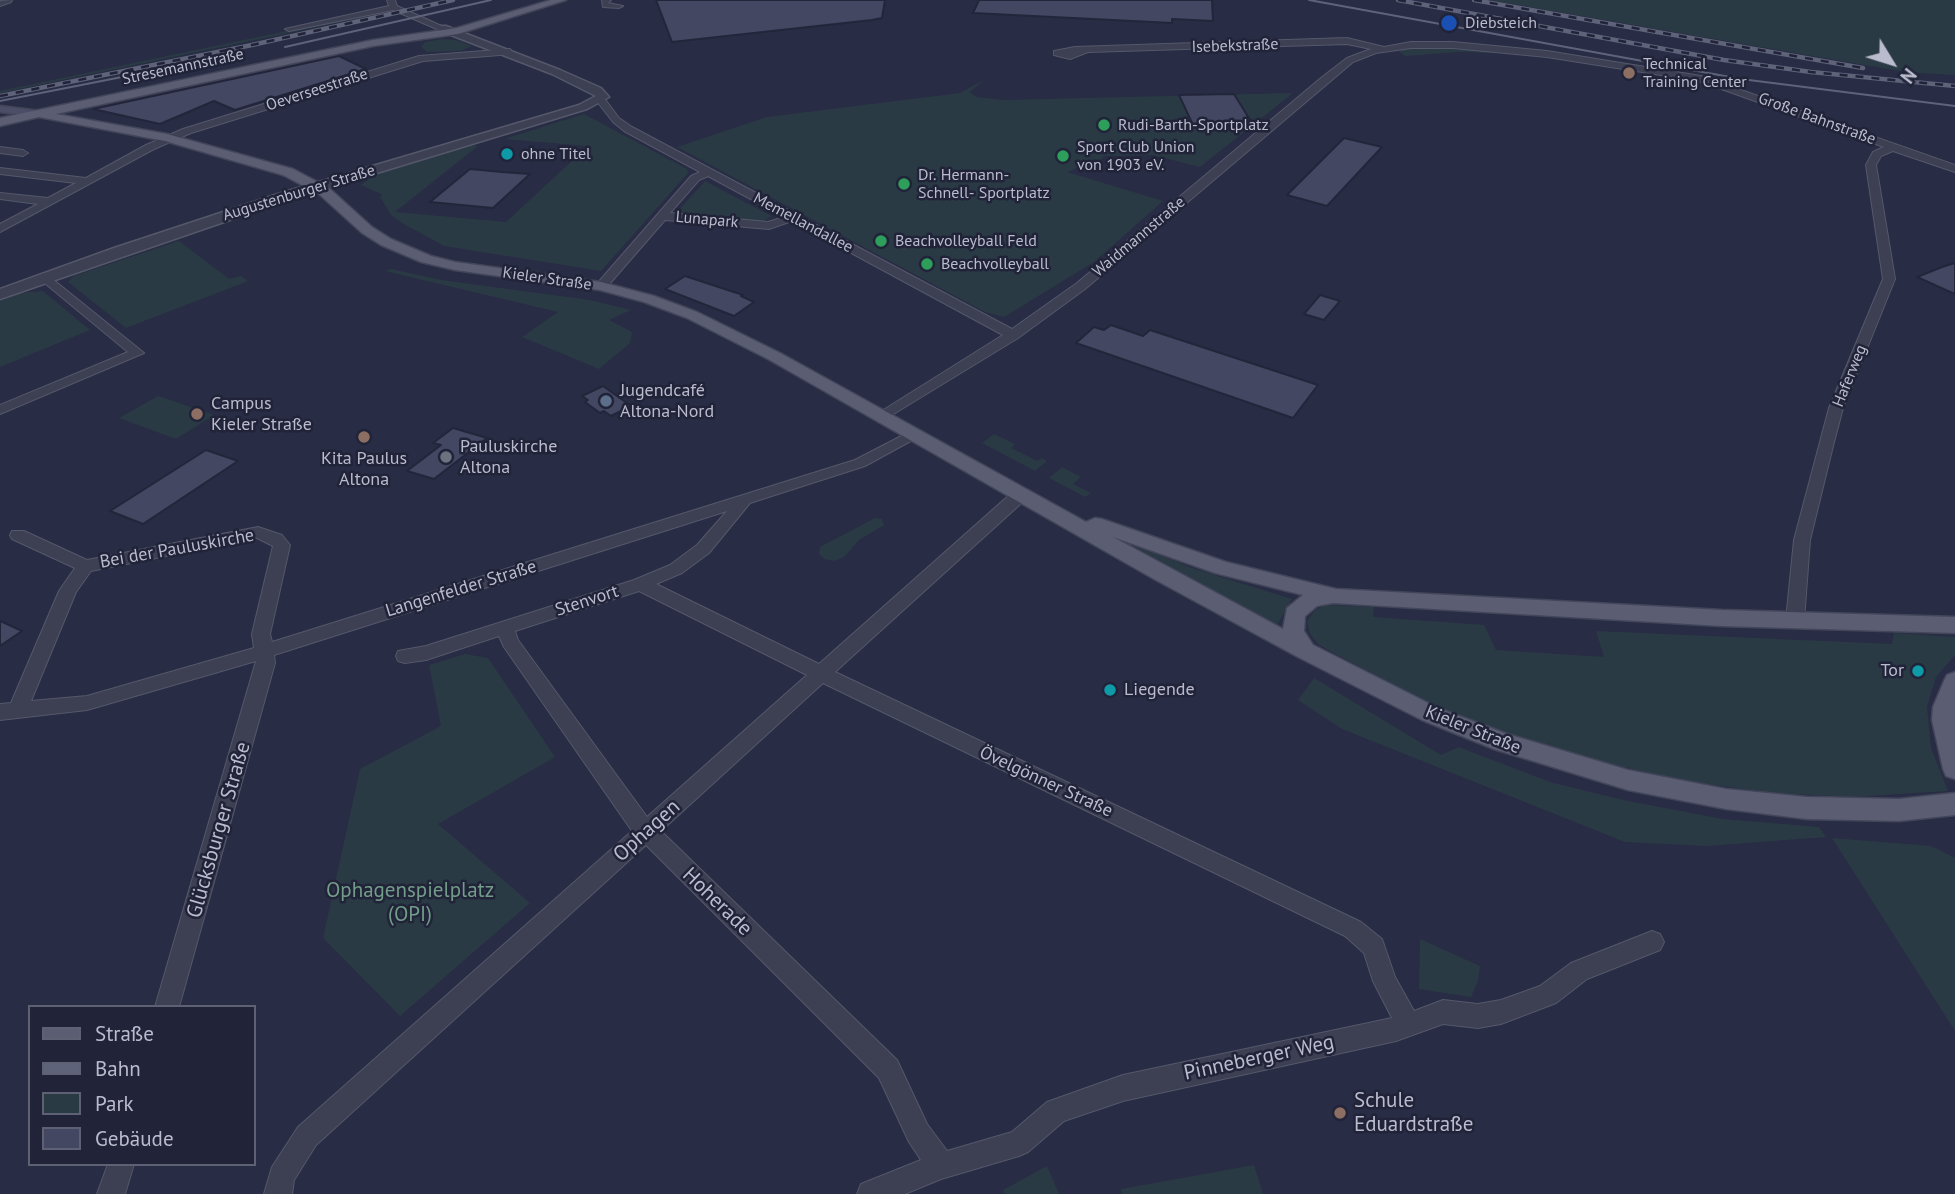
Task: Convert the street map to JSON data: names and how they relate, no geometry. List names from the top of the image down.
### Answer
{
  "streets": {
    "main road": ["Stresemannstraße", "Kieler Straße"],
    "street": [
      "Isebekstraße",
      "Oeverseestraße",
      "Große Bahnstraße",
      "Augustenburger Straße",
      "Lunapark",
      "Memellandallee",
      "Waidmannstraße",
      "Haferweg",
      "Bei der Pauluskirche",
      "Langenfelder Straße",
      "Stenvort",
      "Övelgönner Straße",
      "Glücksburger Straße",
      "Ophagen",
      "Hoherade",
      "Pinneberger Weg"
    ]
  },
  "crossings": [
    ["Isebekstraße", "Waidmannstraße"],
    ["Stresemannstraße", "Kieler Straße"],
    ["Oeverseestraße", "Kieler Straße"],
    ["Große Bahnstraße", "Waidmannstraße"],
    ["Große Bahnstraße", "Haferweg"],
    ["Augustenburger Straße", "Memellandallee"],
    ["Augustenburger Straße", "Kieler Straße"],
    ["Lunapark", "Memellandallee"],
    ["Lunapark", "Kieler Straße"],
    ["Memellandallee", "Waidmannstraße"],
    ["Waidmannstraße", "Kieler Straße"],
    ["Kieler Straße", "Haferweg"],
    ["Kieler Straße", "Langenfelder Straße"],
    ["Kieler Straße", "Ophagen"],
    ["Bei der Pauluskirche", "Langenfelder Straße"],
    ["Bei der Pauluskirche", "Glücksburger Straße"],
    ["Langenfelder Straße", "Stenvort"],
    ["Langenfelder Straße", "Glücksburger Straße"],
    ["Stenvort", "Övelgönner Straße"],
    ["Stenvort", "Hoherade"],
    ["Övelgönner Straße", "Ophagen"],
    ["Övelgönner Straße", "Pinneberger Weg"],
    ["Ophagen", "Hoherade"],
    ["Hoherade", "Pinneberger Weg"]
  ],
  "parks": ["Ophagenspielplatz (OPI)"],
  "places": [
    "Diebsteich",
    "Technical Training Center",
    "Rudi-Barth-Sportplatz",
    "ohne Titel",
    "Sport Club Union von 1903 eV.",
    "Dr. Hermann- Schnell- Sportplatz",
    "Beachvolleyball Feld",
    "Beachvolleyball",
    "Jugendcafé Altona-Nord",
    "Campus Kieler Straße",
    "Kita Paulus Altona",
    "Pauluskirche Altona",
    "Tor",
    "Liegende",
    "Schule Eduardstraße"
  ],
  "legend": [
    "Straße",
    "Bahn",
    "Park",
    "Gebäude"
  ],
  "north": "bottom right"
}
